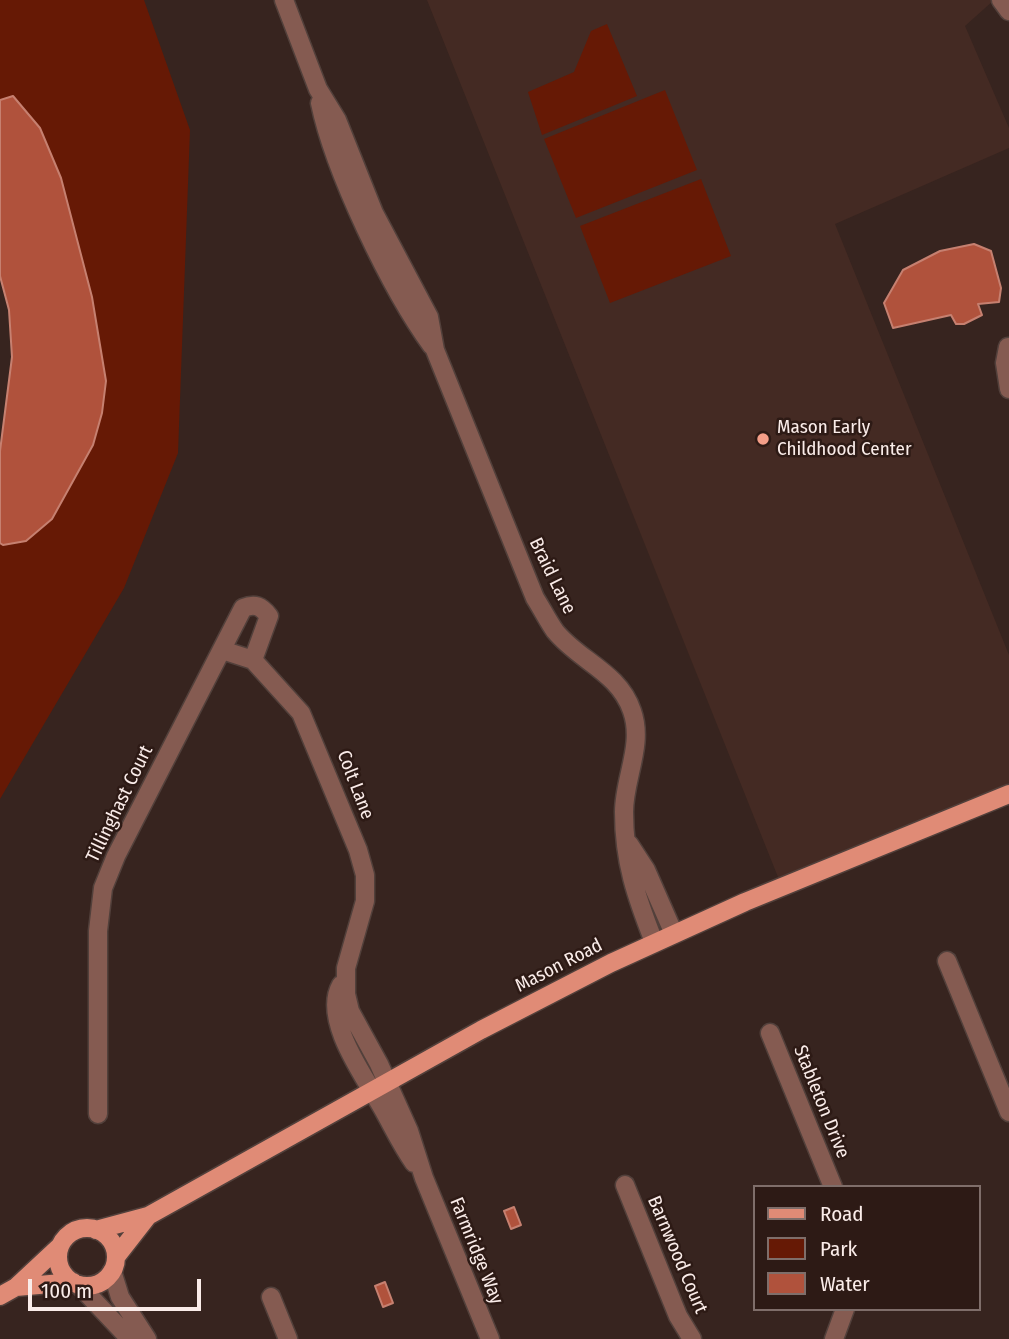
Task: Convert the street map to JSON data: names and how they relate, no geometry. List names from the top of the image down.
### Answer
{
  "streets": {
    "main road": ["Mason Road"],
    "street": [
      "Braid Lane",
      "Colt Lane",
      "Tillinghast Court",
      "Stableton Drive",
      "Farmridge Way",
      "Barnwood Court"
    ]
  },
  "crossings": [
    ["Braid Lane", "Mason Road"],
    ["Colt Lane", "Tillinghast Court"],
    ["Colt Lane", "Mason Road"],
    ["Colt Lane", "Farmridge Way"],
    ["Mason Road", "Farmridge Way"]
  ],
  "places": ["Mason Early Childhood Center"],
  "legend": ["Road", "Park", "Water"],
  "scale_bar": "100 m"
}
